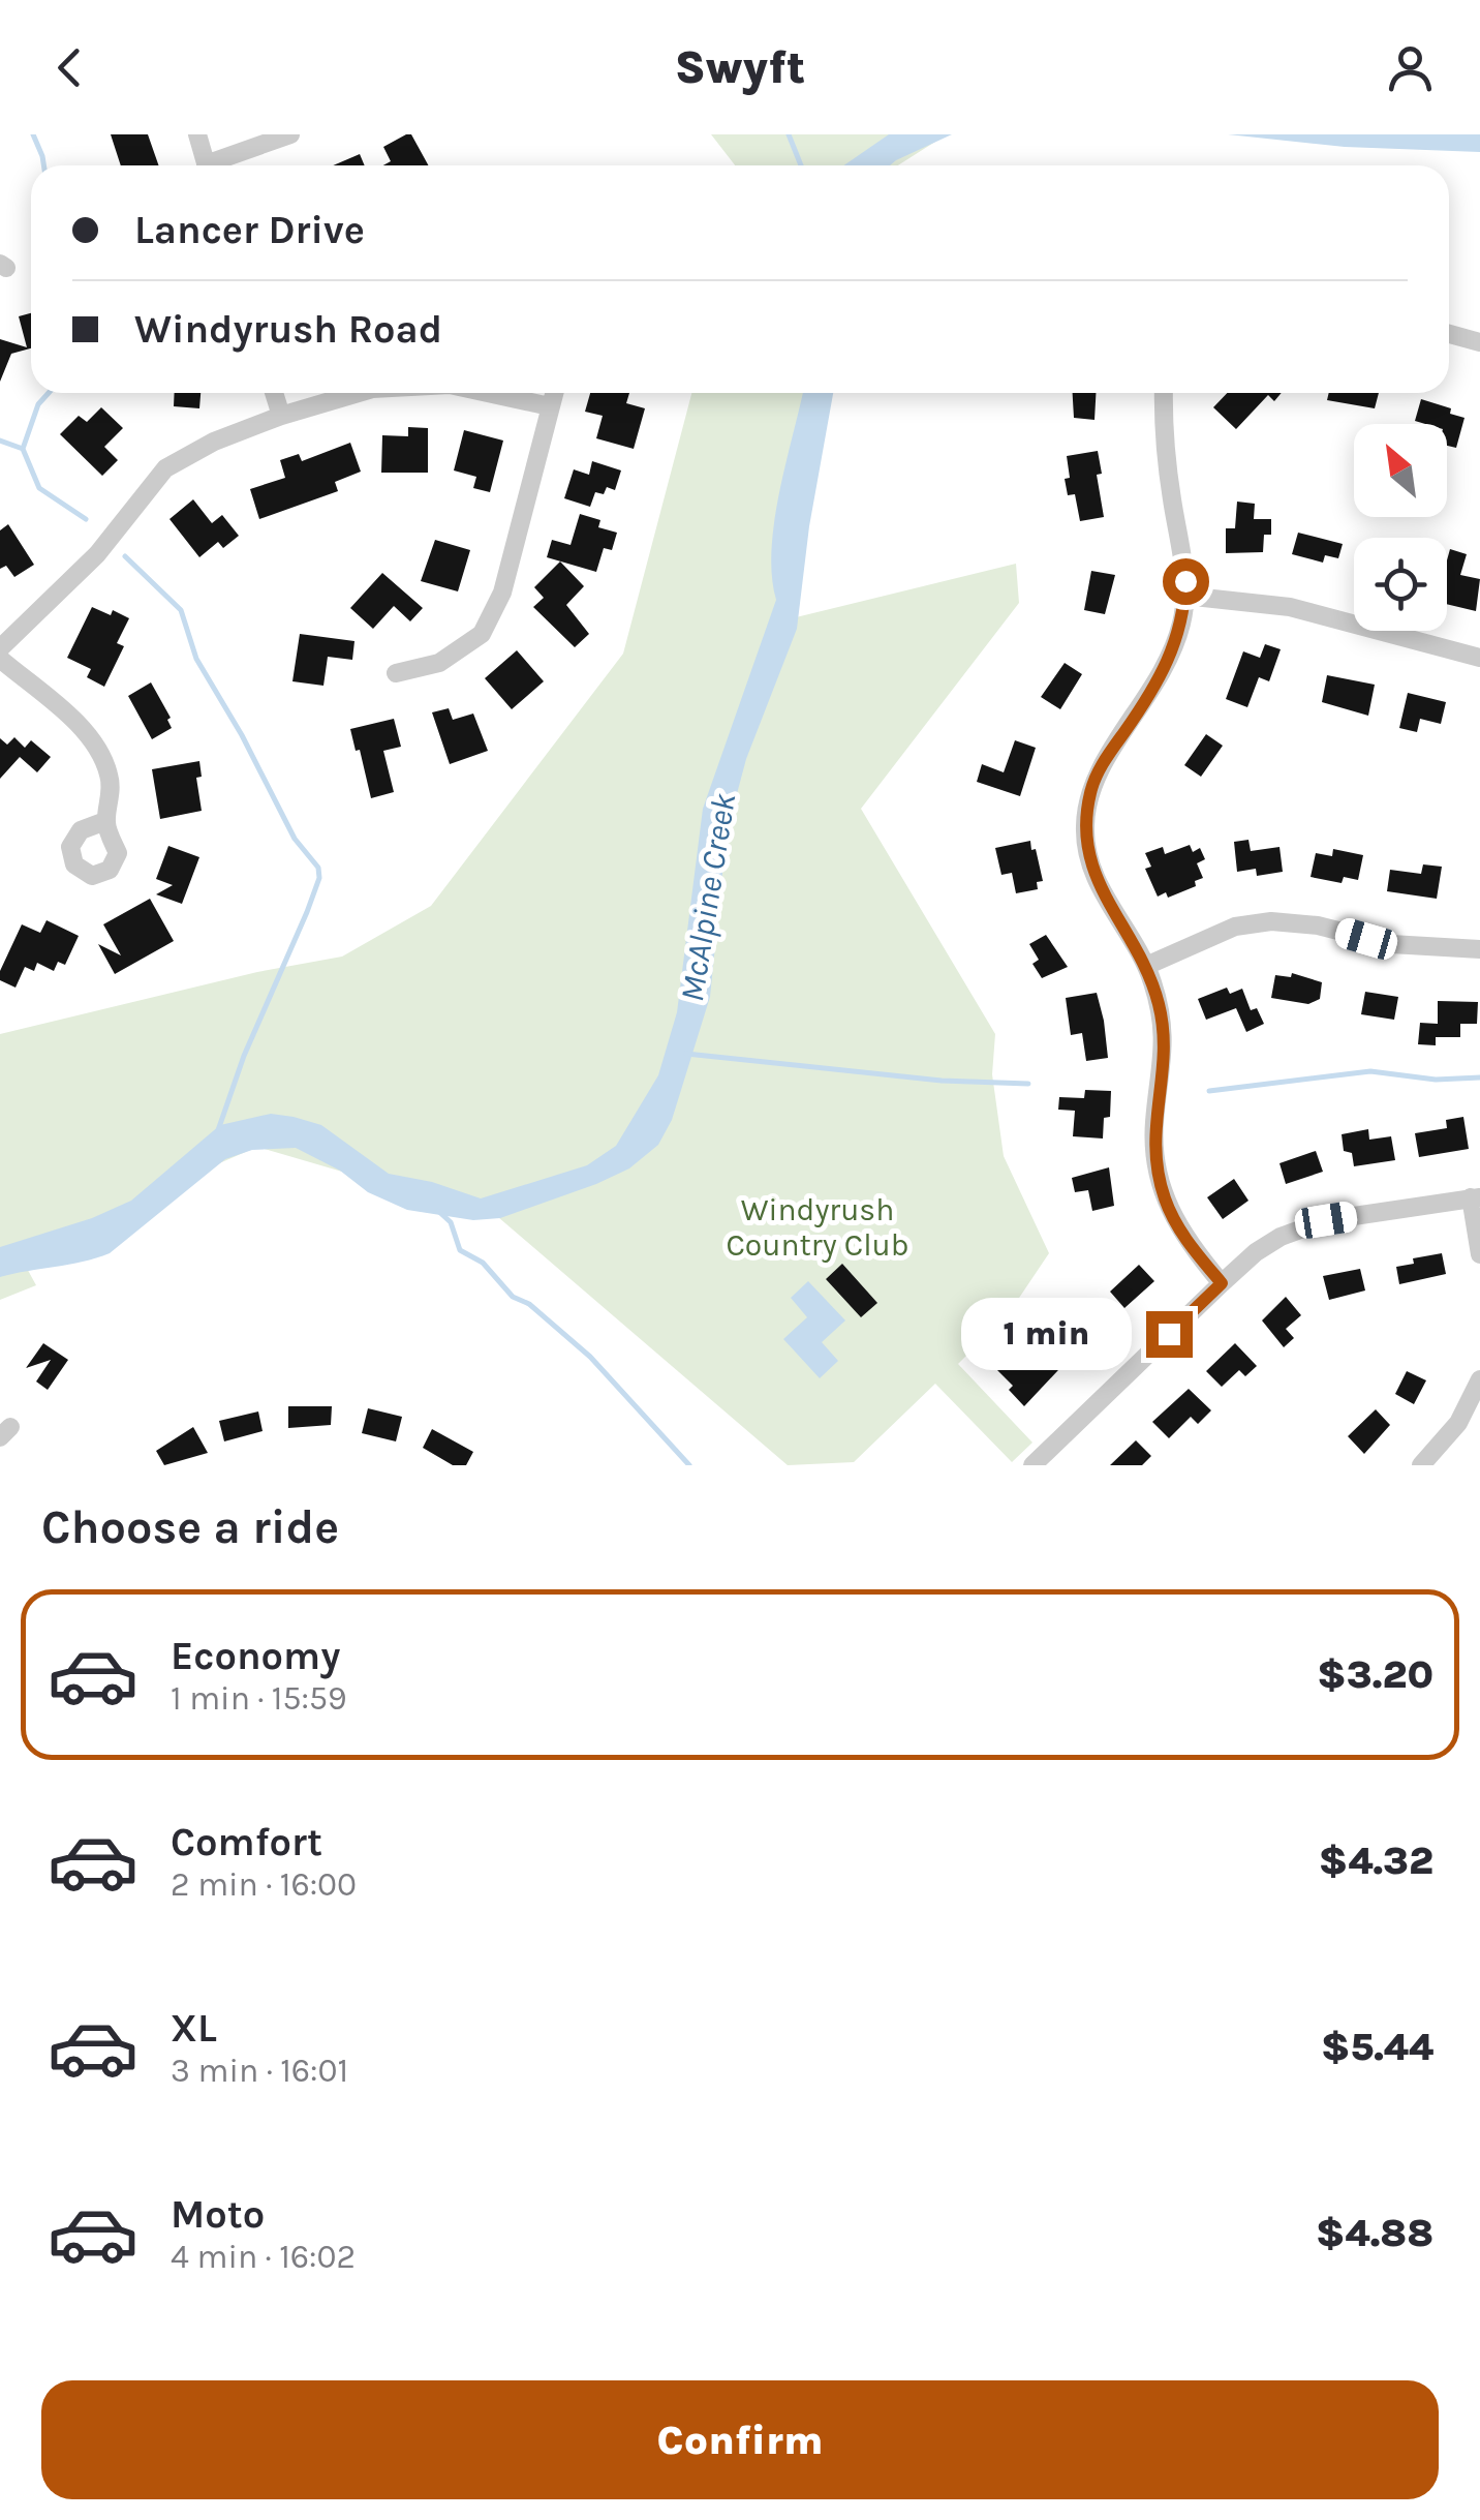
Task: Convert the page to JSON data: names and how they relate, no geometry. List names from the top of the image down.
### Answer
{
  "water": ["McAlpine Creek"],
  "parks": ["Windyrush Country Club"],
  "north": "top left",
  "page": {
    "header": "Swyft",
    "banner": ["Lancer Drive", "Windyrush Road"],
    "bubble": "1 min",
    "heading": "Choose a ride",
    "list": [
      {
        "name": "Economy",
        "note": "1 min · 15:59",
        "value": "$3.20"
      },
      {
        "name": "Comfort",
        "note": "2 min · 16:00",
        "value": "$4.32"
      },
      {
        "name": "XL",
        "note": "3 min · 16:01",
        "value": "$5.44"
      },
      {
        "name": "Moto",
        "note": "4 min · 16:02",
        "value": "$4.88"
      }
    ],
    "buttons": "Confirm"
  }
}
